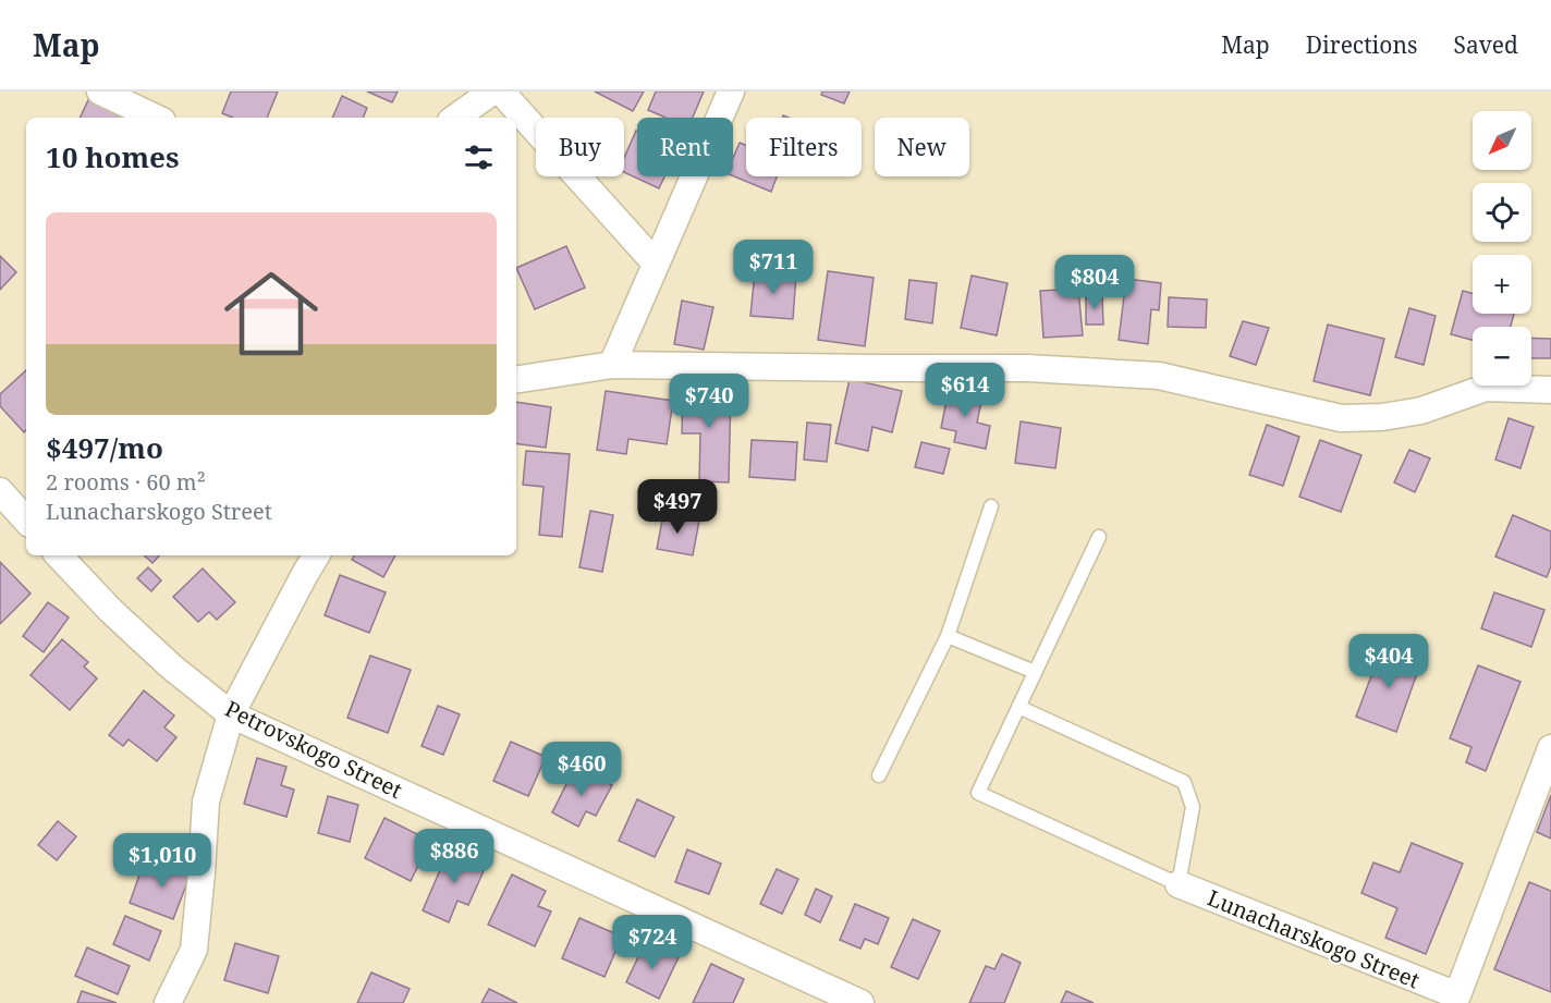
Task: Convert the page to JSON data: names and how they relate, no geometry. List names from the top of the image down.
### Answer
{
  "streets": {
    "street": ["Petrovskogo Street", "Lunacharskogo Street"]
  },
  "north": "bottom left",
  "page": {
    "header": "Map",
    "nav": ["Map", "Directions", "Saved"],
    "map_buttons": ["+", "−"],
    "chip": [
      "Buy",
      "Rent",
      "Filters",
      "New"
    ],
    "heading": "10 homes",
    "list": [
      {
        "name": "$497/mo",
        "note": "2 rooms · 60 m² · Lunacharskogo Street"
      }
    ],
    "price": [
      "$711",
      "$804",
      "$614",
      "$740",
      "$497",
      "$404",
      "$460",
      "$886",
      "$1,010",
      "$724"
    ]
  }
}
